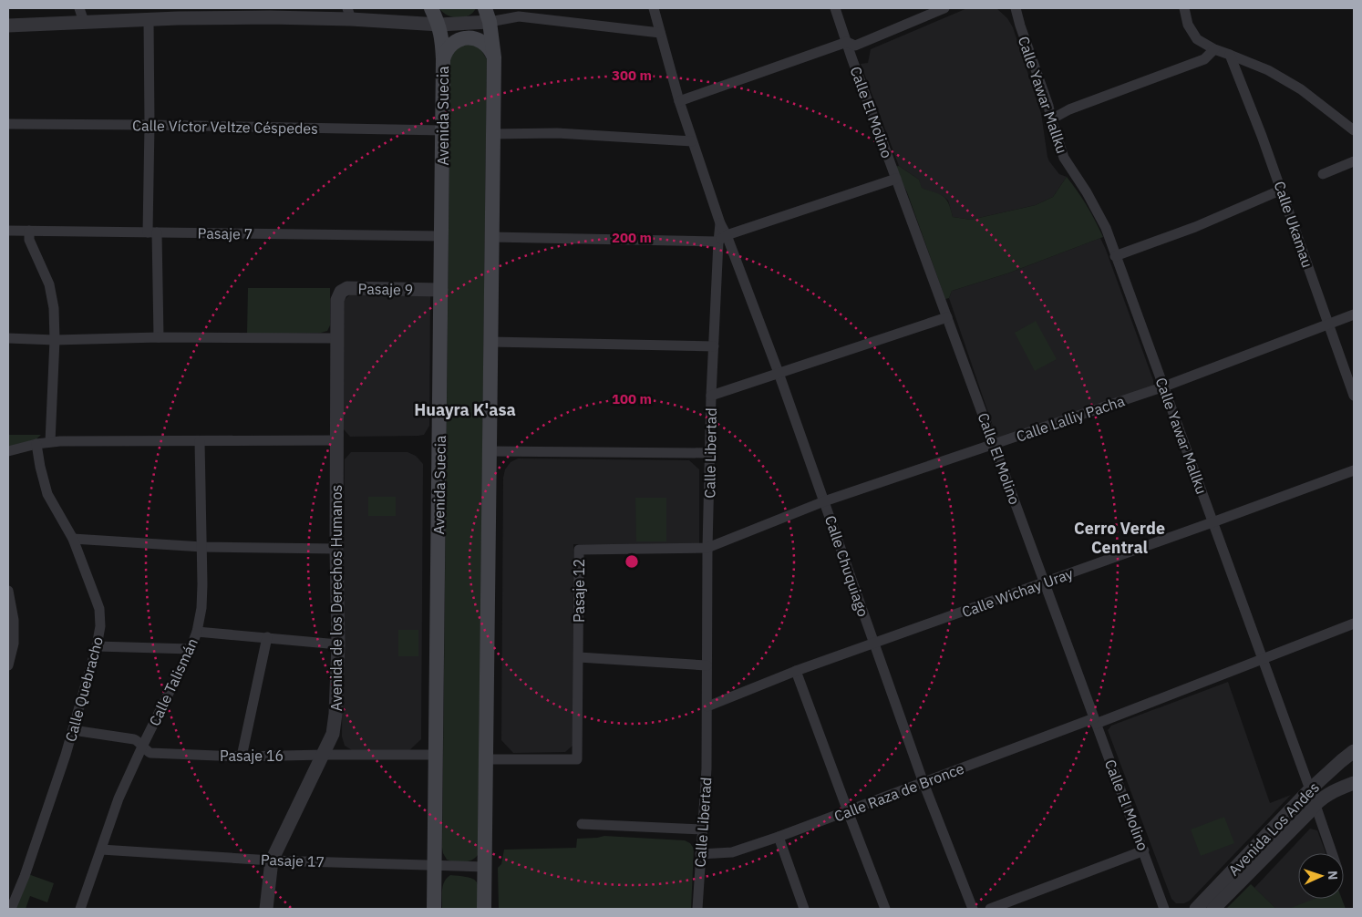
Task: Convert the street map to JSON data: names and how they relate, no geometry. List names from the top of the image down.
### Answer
{
  "streets": {
    "main road": ["Avenida Suecia"],
    "street": [
      "Calle Yawar Mallku",
      "Calle El Molino",
      "Calle Víctor Veltze Céspedes",
      "Calle Ukamau",
      "Pasaje 7",
      "Pasaje 9",
      "Calle Lalliy Pacha",
      "Calle Libertad",
      "Calle Chuquiago",
      "Pasaje 12",
      "Calle Wichay Uray",
      "Avenida de los Derechos Humanos",
      "Calle Talismán",
      "Calle Quebracho",
      "Pasaje 16",
      "Calle Raza de Bronce",
      "Avenida Los Andes",
      "Pasaje 17"
    ]
  },
  "crossings": [
    ["Calle Yawar Mallku", "Calle Lalliy Pacha"],
    ["Calle Yawar Mallku", "Calle Wichay Uray"],
    ["Calle Yawar Mallku", "Calle Raza de Bronce"],
    ["Calle Yawar Mallku", "Avenida Los Andes"],
    ["Calle El Molino", "Calle Lalliy Pacha"],
    ["Calle El Molino", "Calle Wichay Uray"],
    ["Calle El Molino", "Calle Raza de Bronce"],
    ["Avenida Suecia", "Calle Víctor Veltze Céspedes"],
    ["Avenida Suecia", "Pasaje 7"],
    ["Avenida Suecia", "Pasaje 9"],
    ["Avenida Suecia", "Pasaje 16"],
    ["Avenida Suecia", "Pasaje 17"],
    ["Calle Ukamau", "Calle Lalliy Pacha"],
    ["Pasaje 9", "Avenida de los Derechos Humanos"],
    ["Calle Lalliy Pacha", "Calle Libertad"],
    ["Calle Lalliy Pacha", "Calle Chuquiago"],
    ["Calle Lalliy Pacha", "Pasaje 12"],
    ["Calle Libertad", "Calle Chuquiago"],
    ["Calle Libertad", "Pasaje 12"],
    ["Calle Libertad", "Calle Wichay Uray"],
    ["Calle Libertad", "Calle Raza de Bronce"],
    ["Calle Chuquiago", "Calle Wichay Uray"],
    ["Calle Chuquiago", "Calle Raza de Bronce"],
    ["Avenida de los Derechos Humanos", "Pasaje 16"],
    ["Avenida de los Derechos Humanos", "Pasaje 17"],
    ["Calle Talismán", "Pasaje 16"],
    ["Calle Talismán", "Pasaje 17"],
    ["Calle Quebracho", "Pasaje 16"]
  ],
  "districts": ["Huayra K'asa", "Cerro Verde Central"],
  "north": "right",
  "rings": ["300 m", "200 m", "100 m"]
}
